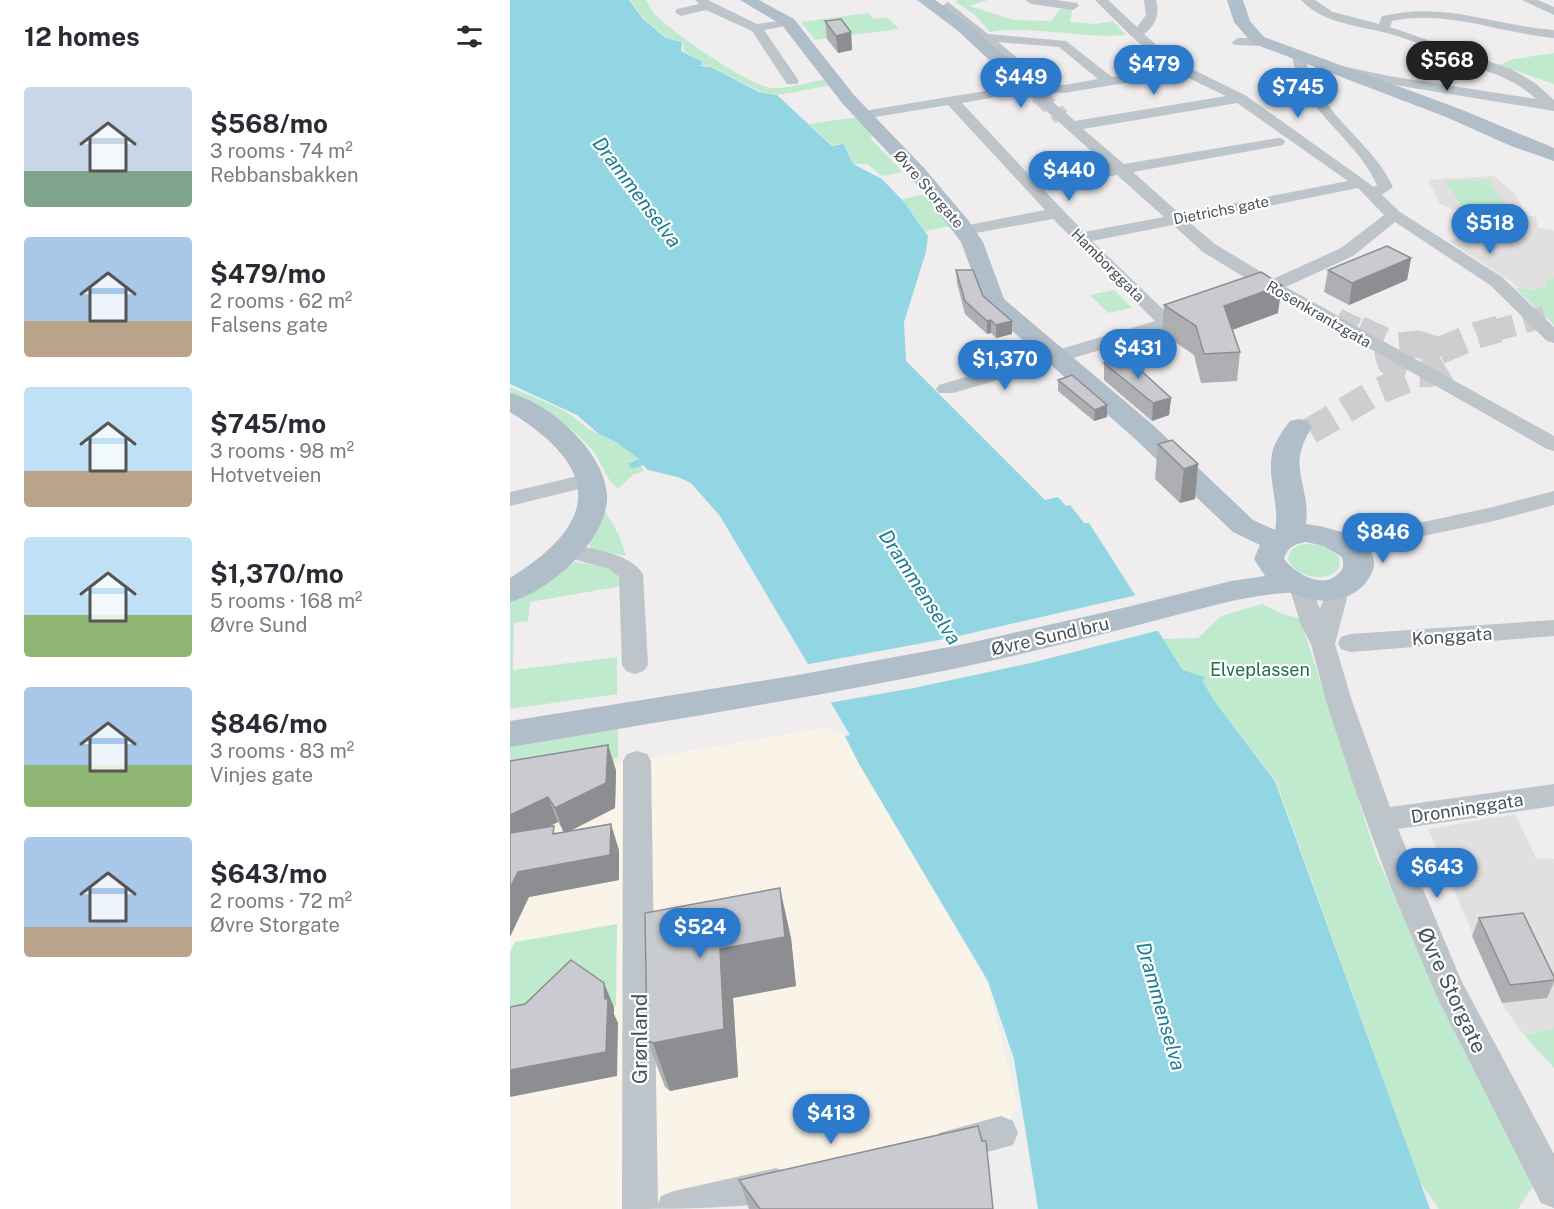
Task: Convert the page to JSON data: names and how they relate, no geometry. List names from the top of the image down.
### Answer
{
  "streets": {
    "main road": ["Øvre Storgate", "Rosenkrantzgata", "Øvre Sund bru"],
    "street": [
      "Dietrichs gate",
      "Hamborggata",
      "Konggata",
      "Dronninggata",
      "Grønland"
    ]
  },
  "crossings": [
    ["Øvre Storgate", "Øvre Sund bru"],
    ["Øvre Storgate", "Konggata"],
    ["Øvre Storgate", "Dronninggata"],
    ["Dietrichs gate", "Hamborggata"],
    ["Dietrichs gate", "Rosenkrantzgata"]
  ],
  "water": ["Drammenselva"],
  "parks": ["Elveplassen"],
  "page": {
    "heading": "12 homes",
    "price": [
      "$568",
      "$479",
      "$449",
      "$745",
      "$440",
      "$518",
      "$431",
      "$1,370",
      "$846",
      "$643",
      "$524",
      "$413"
    ],
    "list": [
      {
        "name": "$568/mo",
        "note": "3 rooms · 74 m² · Rebbansbakken"
      },
      {
        "name": "$479/mo",
        "note": "2 rooms · 62 m² · Falsens gate"
      },
      {
        "name": "$745/mo",
        "note": "3 rooms · 98 m² · Hotvetveien"
      },
      {
        "name": "$1,370/mo",
        "note": "5 rooms · 168 m² · Øvre Sund"
      },
      {
        "name": "$846/mo",
        "note": "3 rooms · 83 m² · Vinjes gate"
      },
      {
        "name": "$643/mo",
        "note": "2 rooms · 72 m² · Øvre Storgate"
      }
    ]
  }
}
